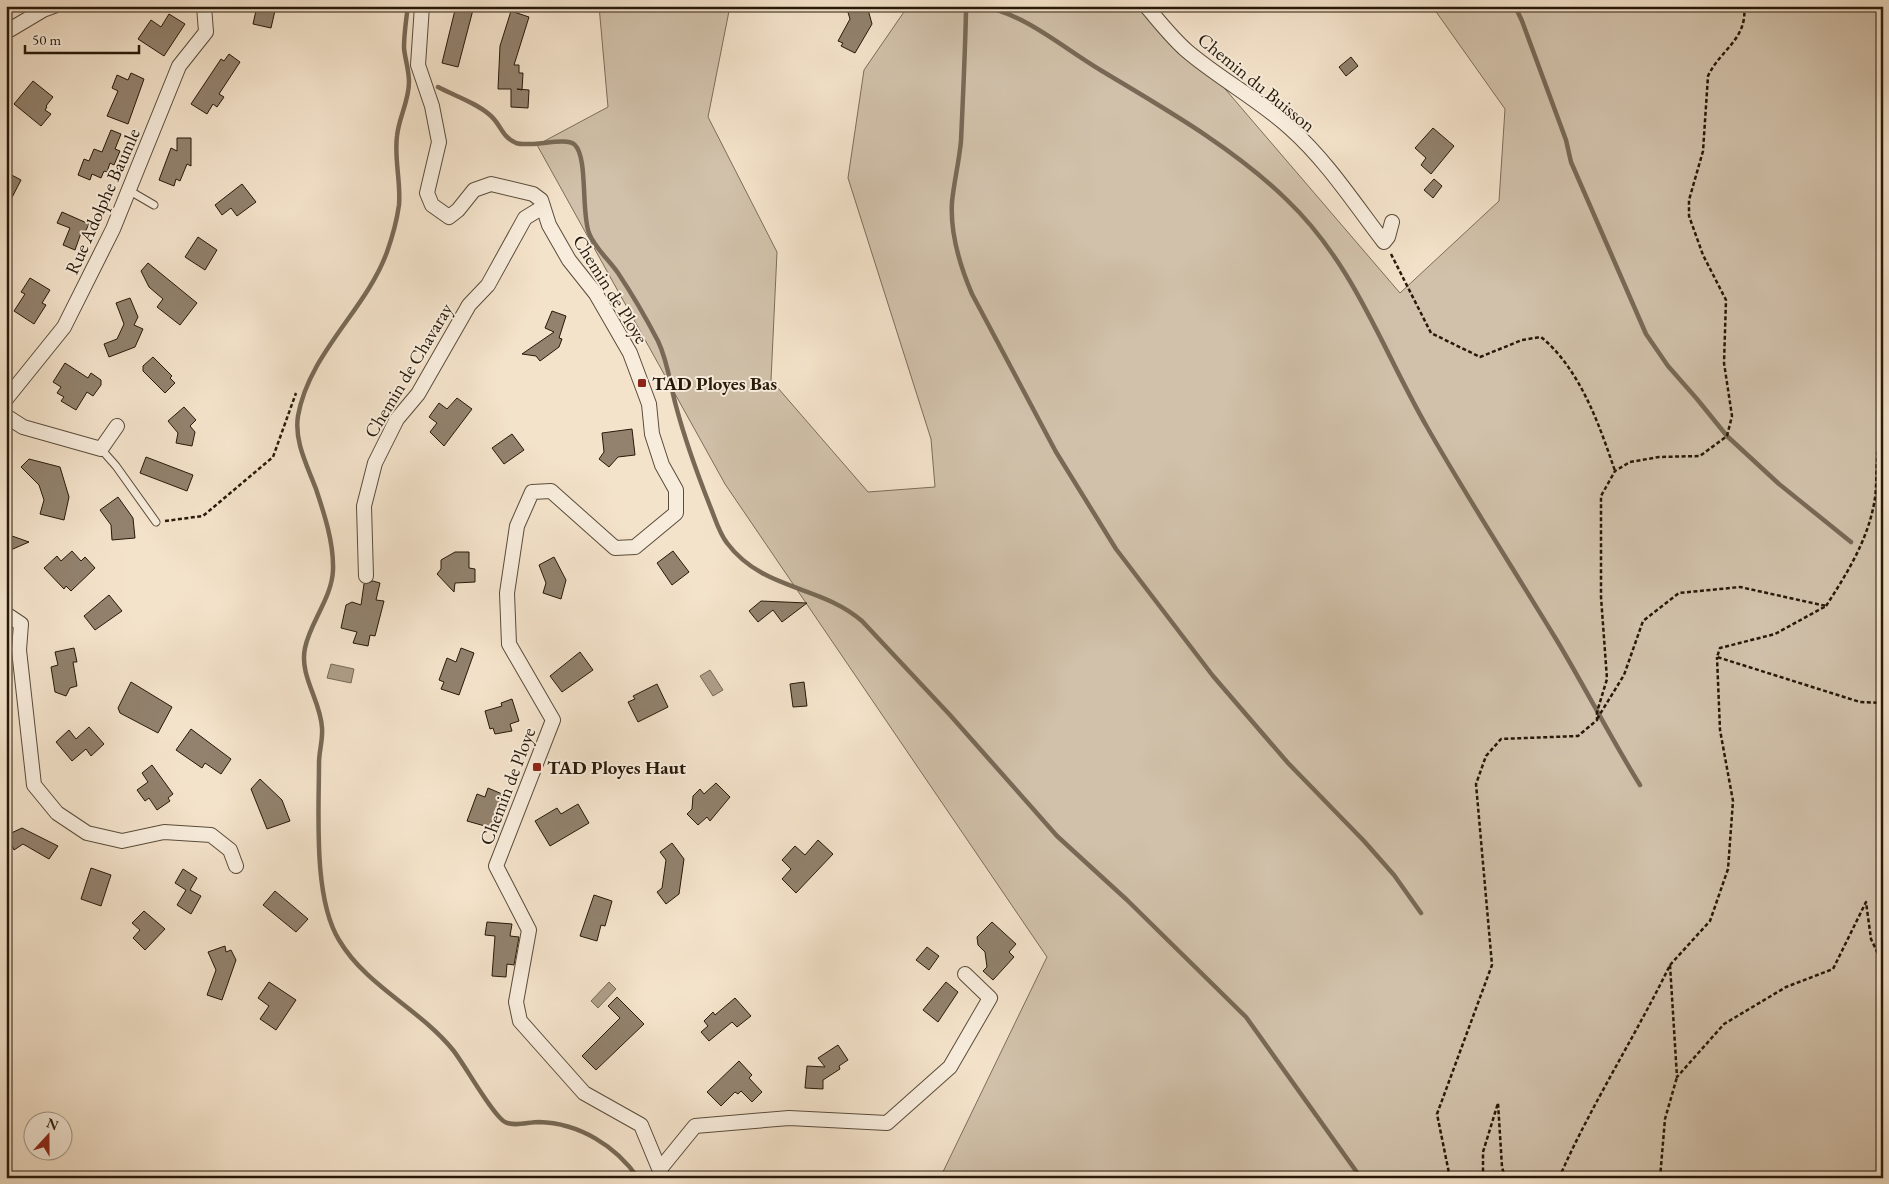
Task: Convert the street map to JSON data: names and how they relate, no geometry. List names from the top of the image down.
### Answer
{
  "streets": {
    "street": [
      "Chemin du Buisson",
      "Rue Adolphe Baumle",
      "Chemin de Ploye",
      "Chemin de Chavaray"
    ]
  },
  "crossings": [
    ["Chemin de Ploye", "Chemin de Chavaray"]
  ],
  "places": {
    "transit": ["TAD Ployes Bas", "TAD Ployes Haut"]
  },
  "scale_bar": "50 m",
  "north": "top"
}
